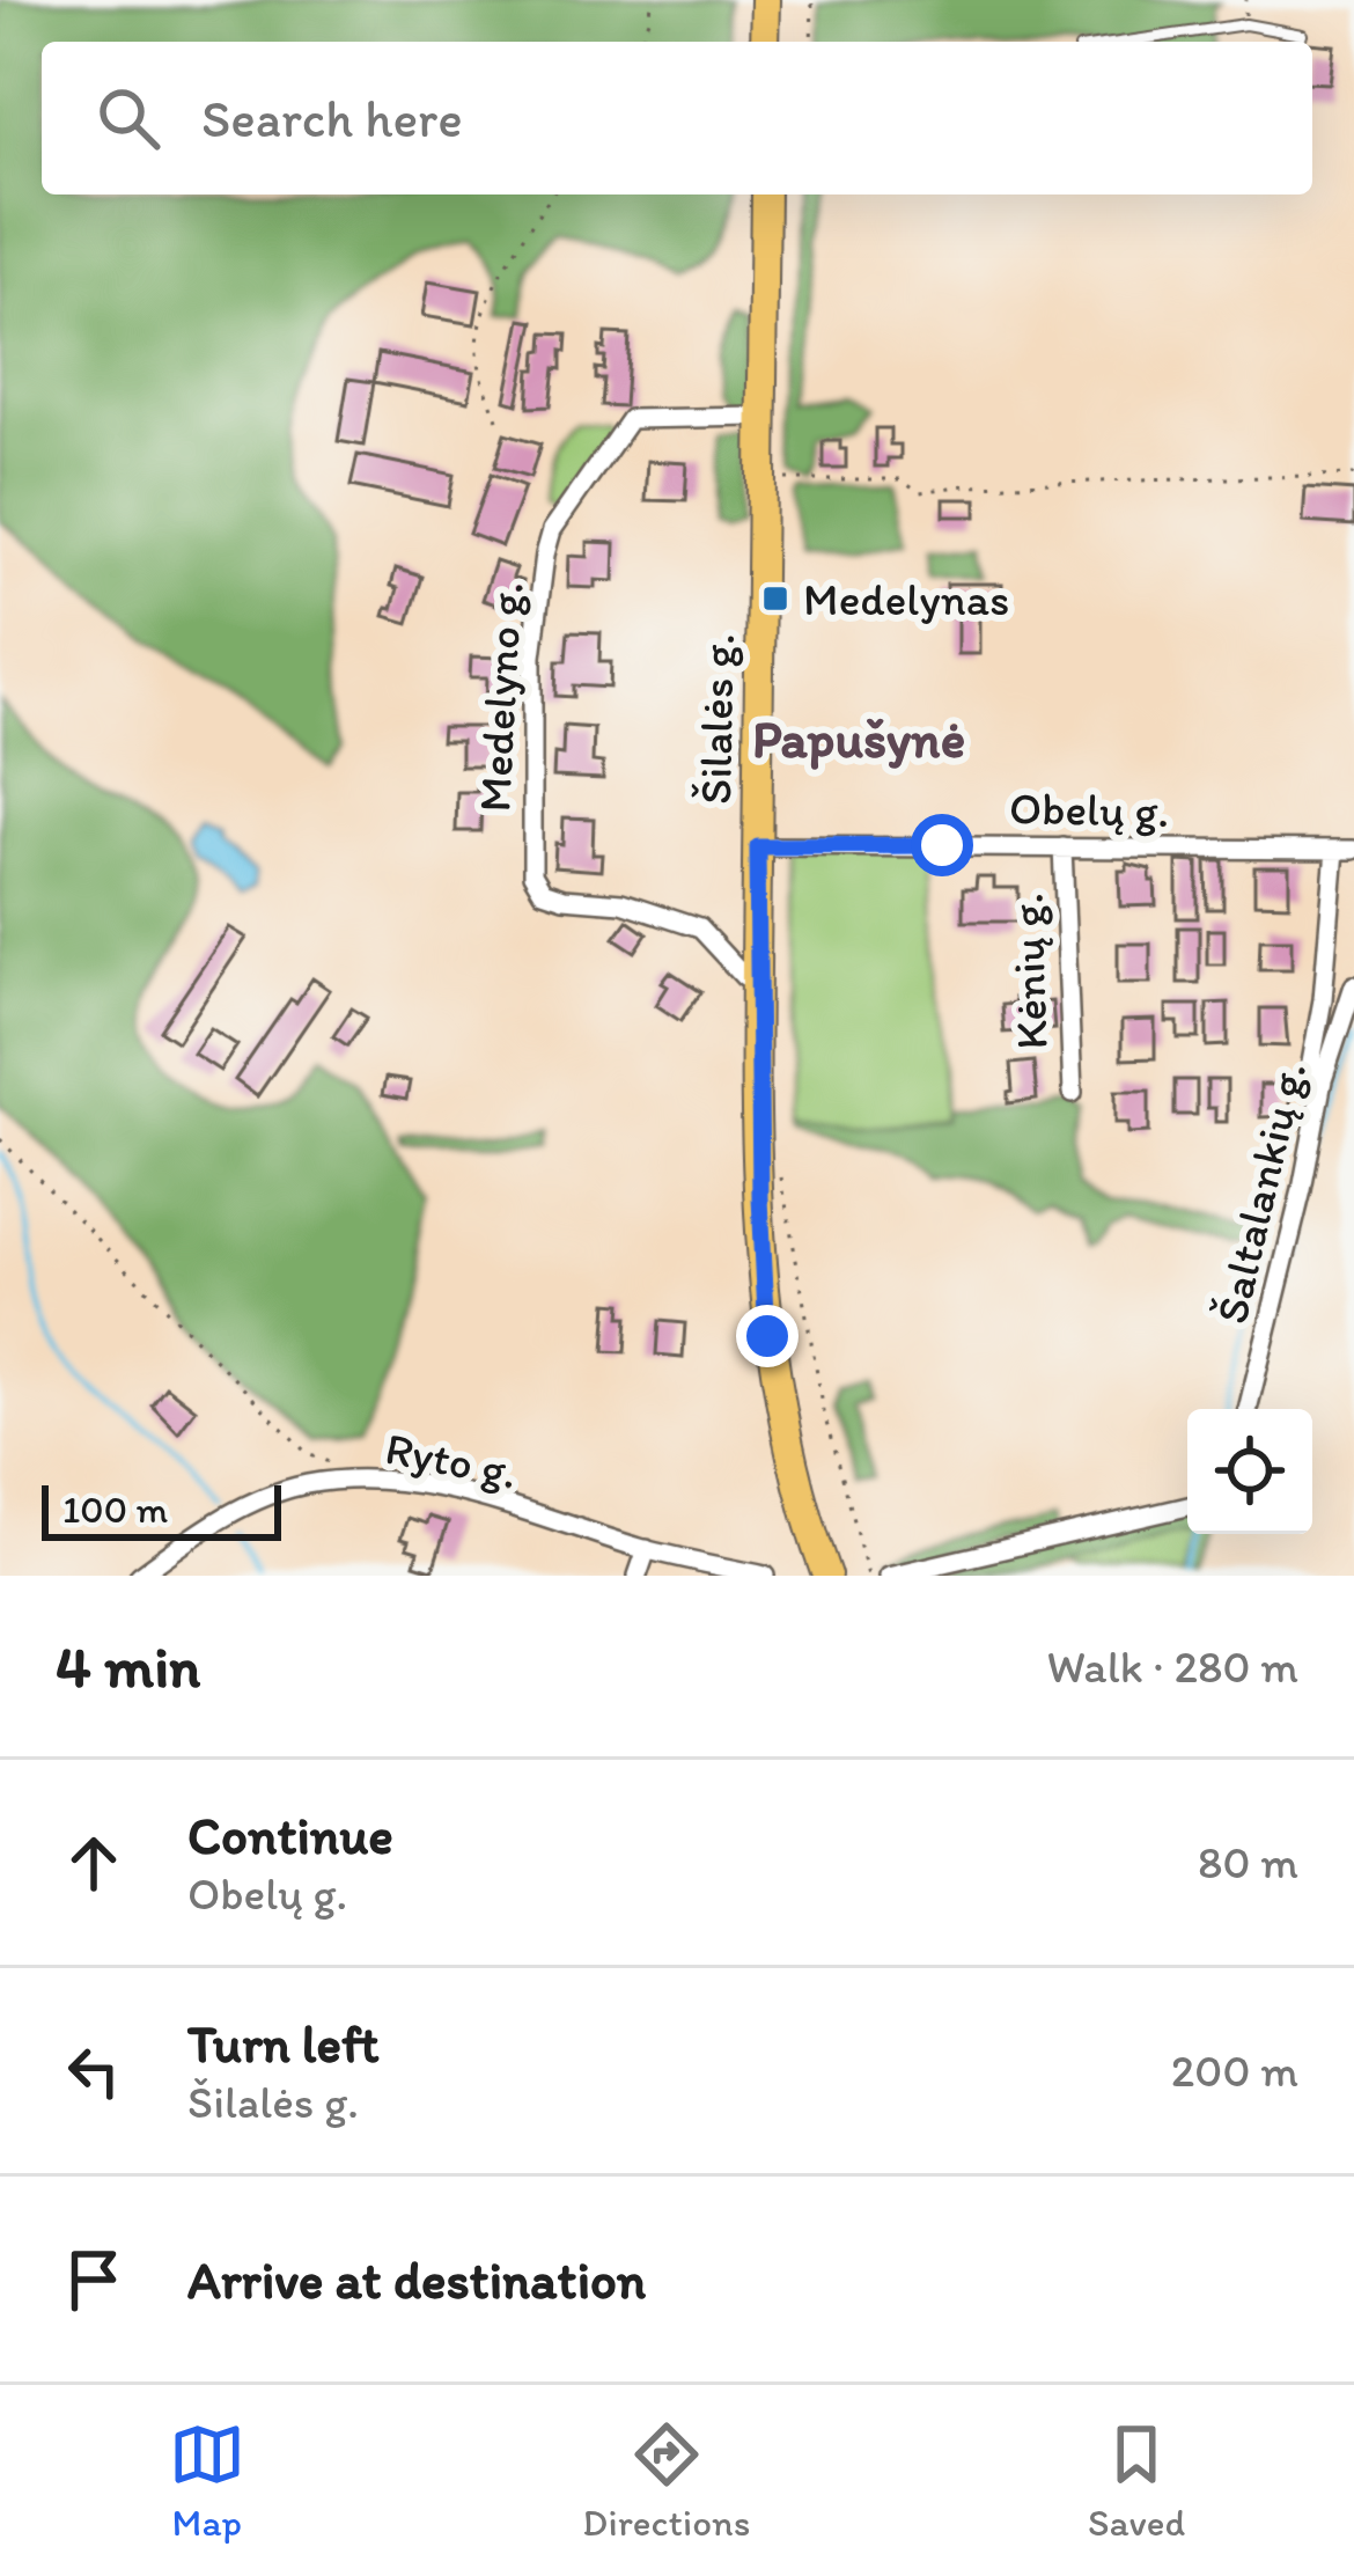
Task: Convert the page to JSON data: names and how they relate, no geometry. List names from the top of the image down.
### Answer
{
  "streets": {
    "main road": ["Šilalės g."],
    "street": [
      "Medelyno g.",
      "Obelų g.",
      "Kėnių g.",
      "Šaltalankių g.",
      "Ryto g."
    ]
  },
  "crossings": [
    ["Medelyno g.", "Šilalės g."],
    ["Šilalės g.", "Obelų g."],
    ["Obelų g.", "Kėnių g."],
    ["Obelų g.", "Šaltalankių g."]
  ],
  "districts": ["Papušynė"],
  "places": {
    "transit": ["Medelynas"]
  },
  "scale_bar": "100 m",
  "page": {
    "search": "Search here",
    "scale": "100 m",
    "heading": ["4 min", "Walk · 280 m"],
    "list": [
      ["Continue", "Obelų g.", "80 m"],
      ["Turn left", "Šilalės g.", "200 m"],
      "Arrive at destination"
    ],
    "nav": ["Map", "Directions", "Saved"]
  }
}
